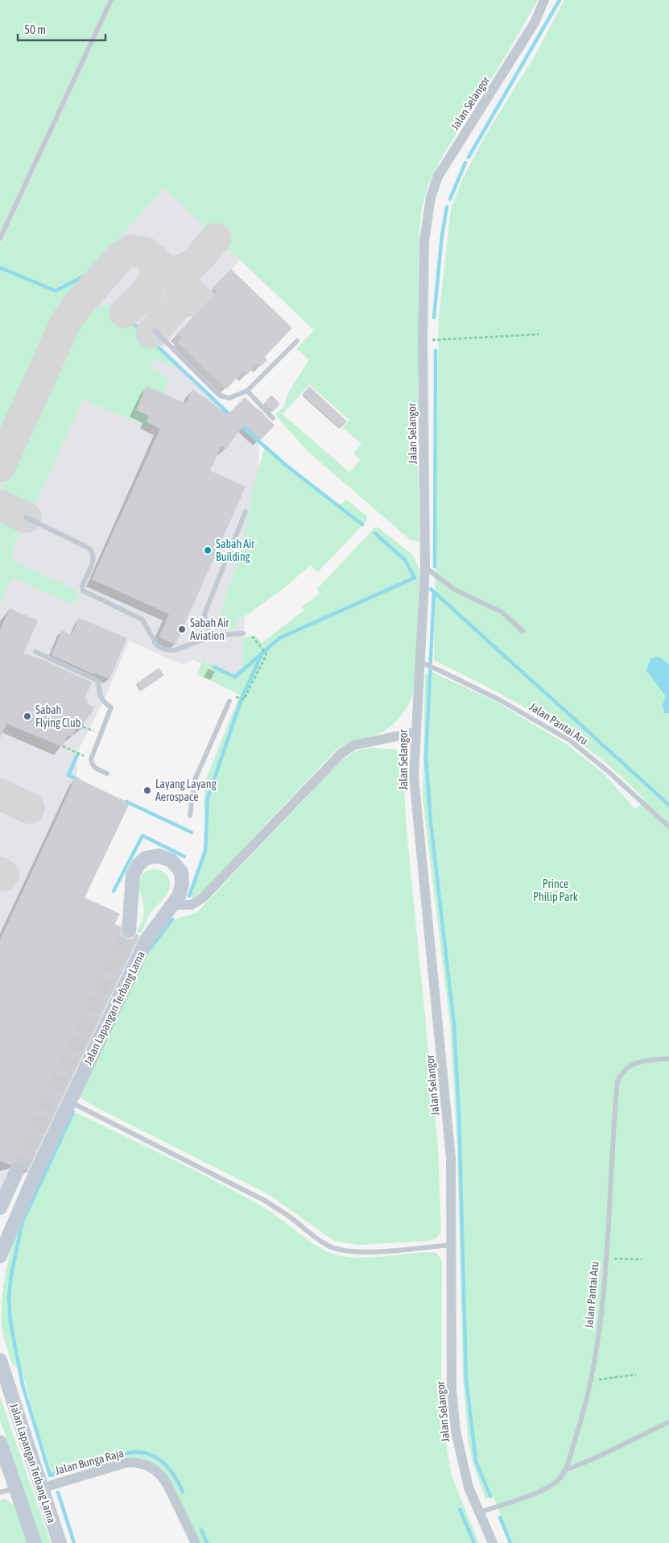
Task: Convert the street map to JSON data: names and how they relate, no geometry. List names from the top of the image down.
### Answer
{
  "streets": {
    "main road": ["Jalan Lapangan Terbang Lama"],
    "street": ["Jalan Selangor", "Jalan Bunga Raja"],
    "lane": ["Jalan Pantai Aru"]
  },
  "crossings": [
    ["Jalan Selangor", "Jalan Pantai Aru"],
    ["Jalan Lapangan Terbang Lama", "Jalan Bunga Raja"]
  ],
  "parks": ["Prince Philip Park"],
  "places": [
    "Sabah Air Building",
    "Sabah Air Aviation",
    "Sabah Flying Club",
    "Layang Layang Aerospace"
  ],
  "scale_bar": "50 m"
}
